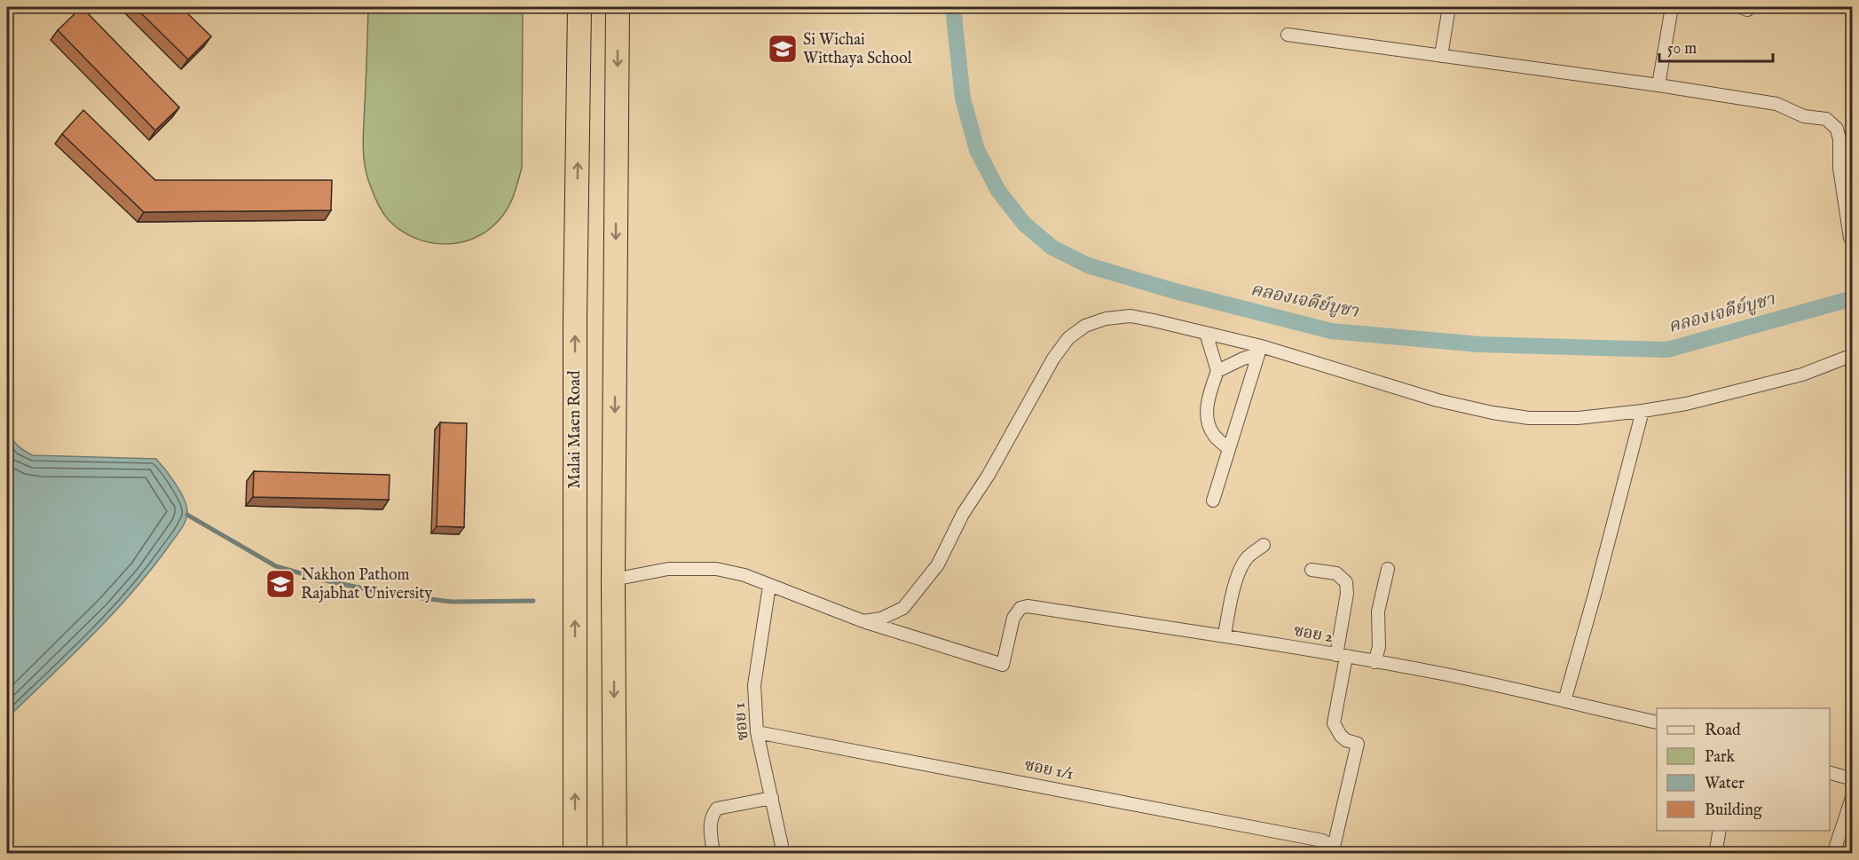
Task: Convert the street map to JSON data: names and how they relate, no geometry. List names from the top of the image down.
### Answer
{
  "streets": {
    "highway": ["Malai Maen Road"],
    "street": ["ซอย 2", "ซอย 1", "ซอย 1/1"]
  },
  "crossings": [
    ["ซอย 1", "ซอย 1/1"]
  ],
  "water": ["คลองเจดีย์บูชา"],
  "places": {
    "school or university": ["Si Wichai Witthaya School", "Nakhon Pathom Rajabhat University"]
  },
  "legend": [
    "Road",
    "Park",
    "Water",
    "Building"
  ],
  "scale_bar": "50 m"
}
